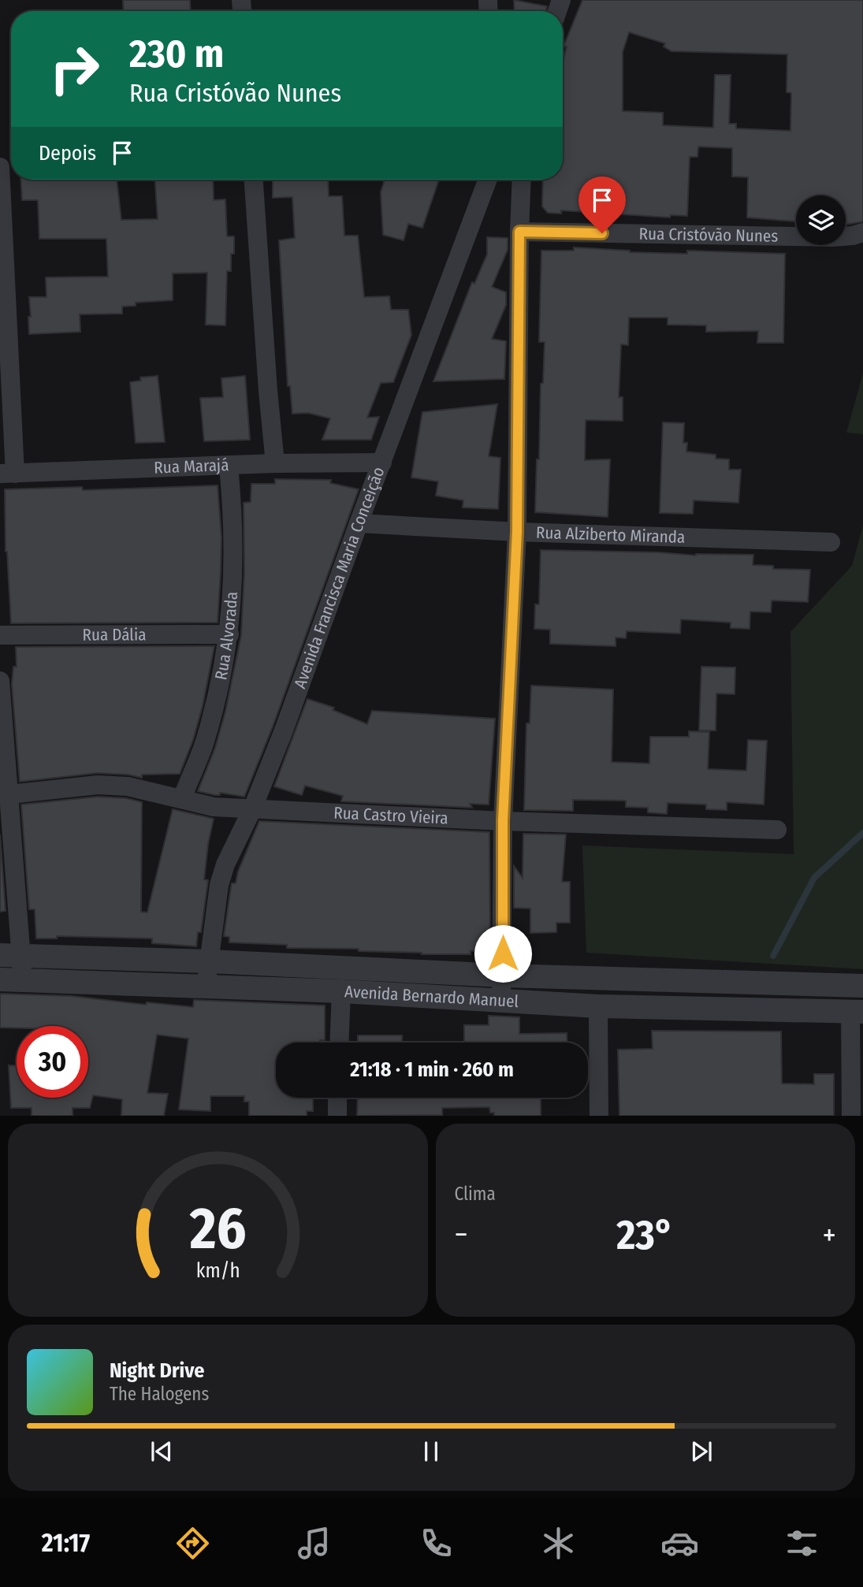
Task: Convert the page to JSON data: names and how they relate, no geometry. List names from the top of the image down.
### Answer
{
  "streets": {
    "street": [
      "Rua Cristóvão Nunes",
      "Rua Marajá",
      "Rua Alziberto Miranda",
      "Avenida Francisca Maria Conceição",
      "Rua Dália",
      "Rua Alvorada",
      "Rua Castro Vieira",
      "Avenida Bernardo Manuel"
    ]
  },
  "crossings": [
    ["Rua Marajá", "Avenida Francisca Maria Conceição"],
    ["Rua Marajá", "Rua Alvorada"],
    ["Rua Alziberto Miranda", "Avenida Francisca Maria Conceição"],
    ["Avenida Francisca Maria Conceição", "Rua Castro Vieira"],
    ["Avenida Francisca Maria Conceição", "Avenida Bernardo Manuel"],
    ["Rua Dália", "Rua Alvorada"],
    ["Rua Alvorada", "Rua Castro Vieira"]
  ],
  "page": {
    "turn": ["230 m", "Rua Cristóvão Nunes"],
    "then": "Depois",
    "limit": "30",
    "trip": "21:18 · 1 min · 260 m",
    "tile": "Clima",
    "heat": ["−", "23°", "+"],
    "song": ["Night Drive", "The Halogens"],
    "tabs": "21:17",
    "gauge": ["26", "km/h"]
  }
}
